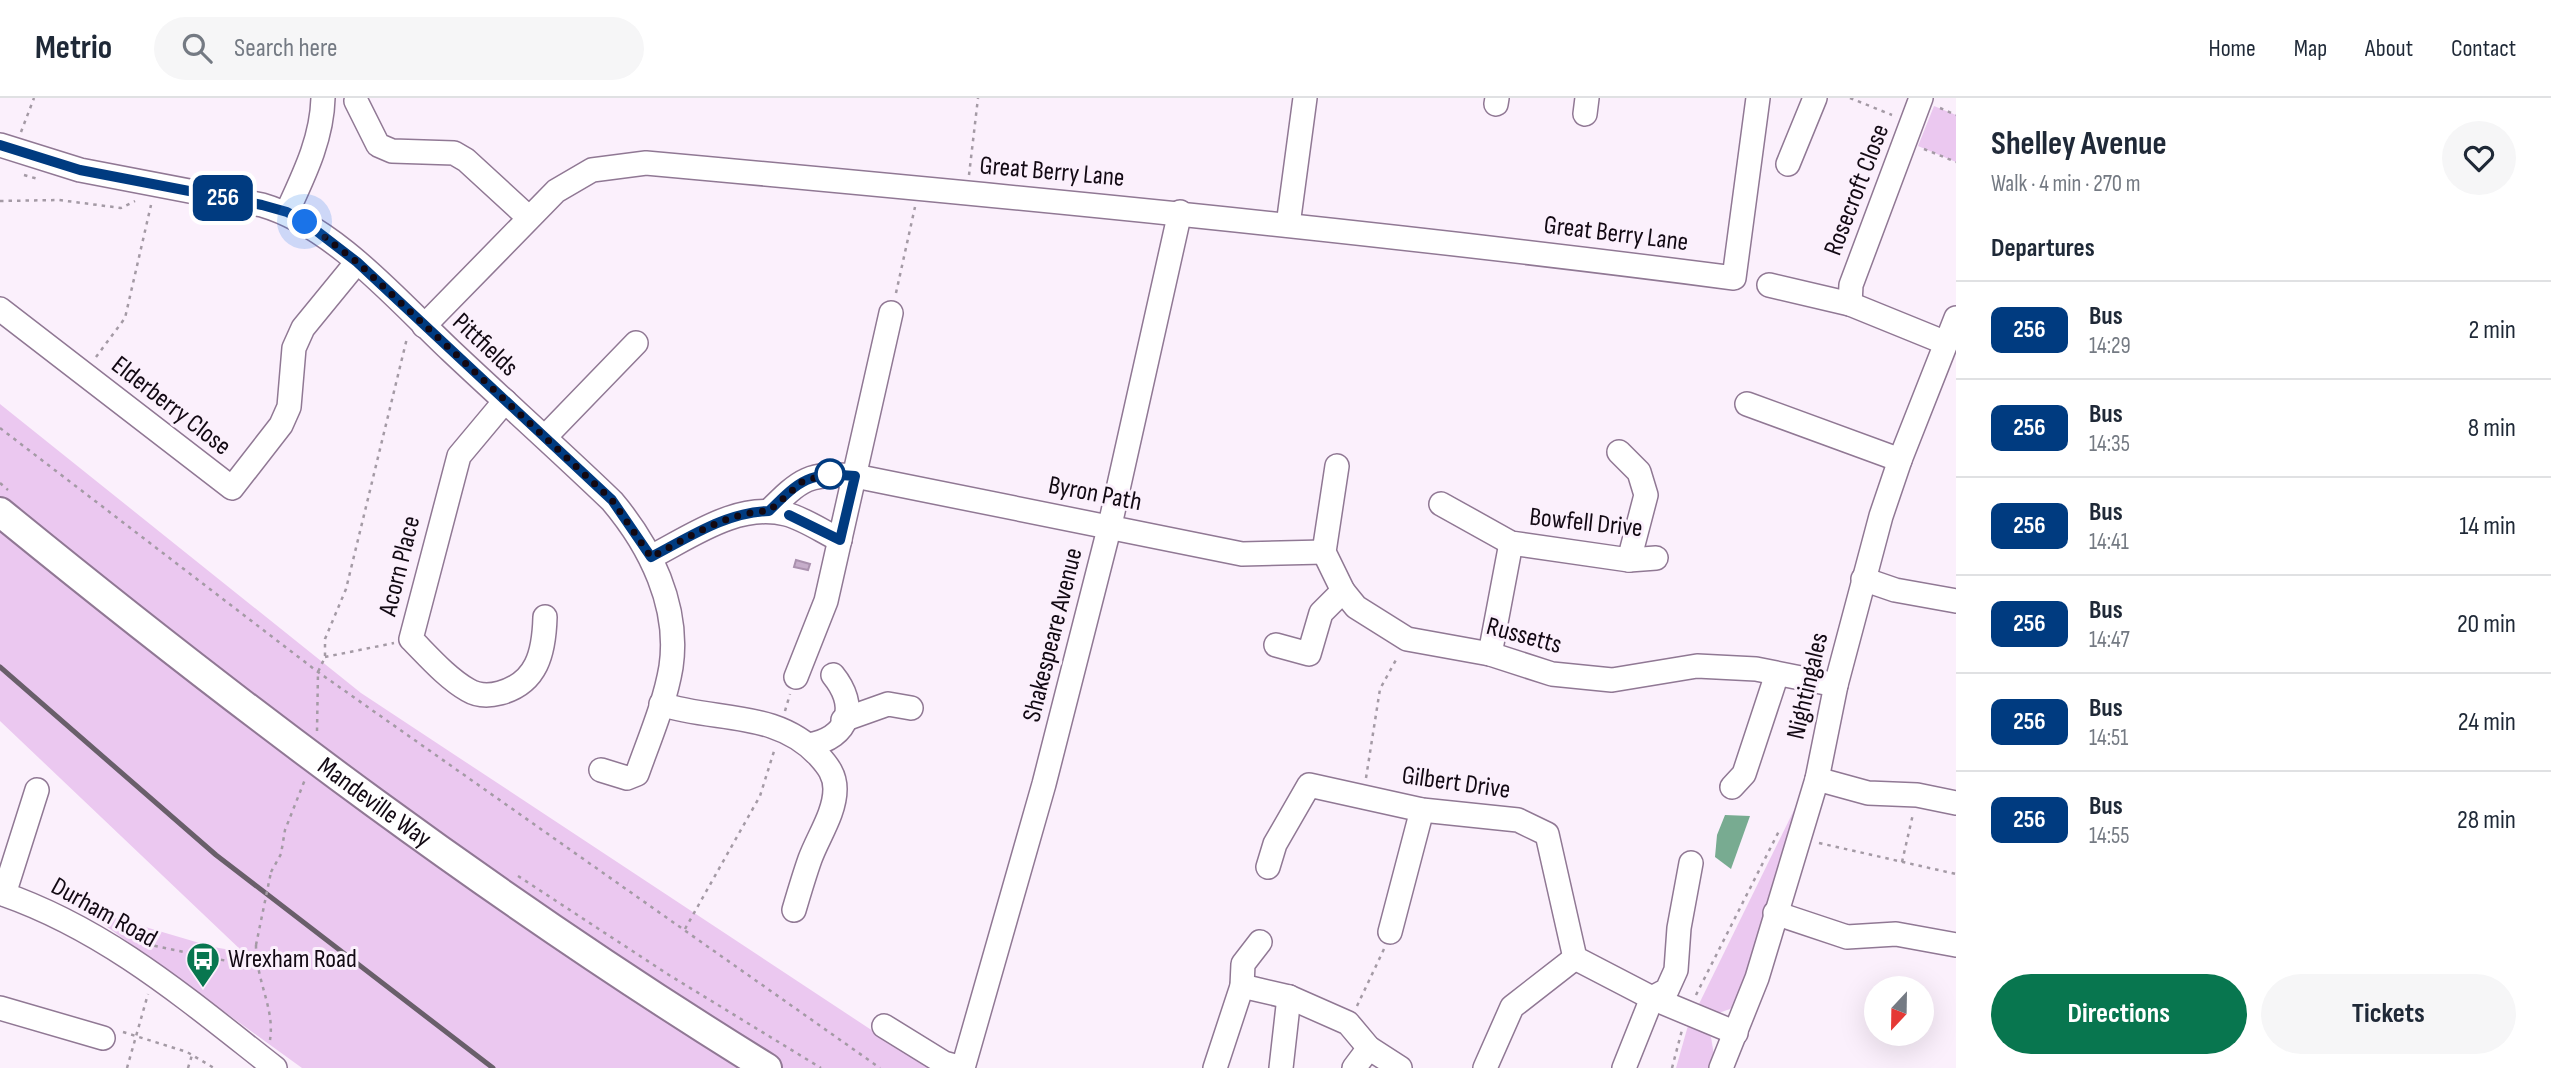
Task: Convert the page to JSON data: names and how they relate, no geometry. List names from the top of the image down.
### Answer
{
  "streets": {
    "main road": ["Mandeville Way"],
    "street": [
      "Great Berry Lane",
      "Rosecroft Close",
      "Pittfields",
      "Elderberry Close",
      "Byron Path",
      "Bowfell Drive",
      "Acorn Place",
      "Shakespeare Avenue",
      "Russetts",
      "Nightingales",
      "Gilbert Drive",
      "Durham Road"
    ]
  },
  "crossings": [
    ["Great Berry Lane", "Pittfields"],
    ["Great Berry Lane", "Shakespeare Avenue"],
    ["Pittfields", "Elderberry Close"],
    ["Pittfields", "Acorn Place"],
    ["Byron Path", "Shakespeare Avenue"],
    ["Byron Path", "Russetts"],
    ["Bowfell Drive", "Russetts"],
    ["Russetts", "Nightingales"]
  ],
  "places": {
    "bus stop": ["Wrexham Road"]
  },
  "lines": ["bus line 256"],
  "north": "bottom",
  "page": {
    "header": "Metrio",
    "search": "Search here",
    "nav": [
      "Home",
      "Map",
      "About",
      "Contact"
    ],
    "on_map": "256",
    "heading": [
      ["Shelley Avenue", "Walk · 4 min · 270 m"],
      "Departures"
    ],
    "list": [
      {
        "mark": "256",
        "name": "Bus",
        "note": "14:29",
        "value": "2 min"
      },
      {
        "mark": "256",
        "name": "Bus",
        "note": "14:35",
        "value": "8 min"
      },
      {
        "mark": "256",
        "name": "Bus",
        "note": "14:41",
        "value": "14 min"
      },
      {
        "mark": "256",
        "name": "Bus",
        "note": "14:47",
        "value": "20 min"
      },
      {
        "mark": "256",
        "name": "Bus",
        "note": "14:51",
        "value": "24 min"
      },
      {
        "mark": "256",
        "name": "Bus",
        "note": "14:55",
        "value": "28 min"
      }
    ],
    "buttons": ["Directions", "Tickets"]
  }
}
